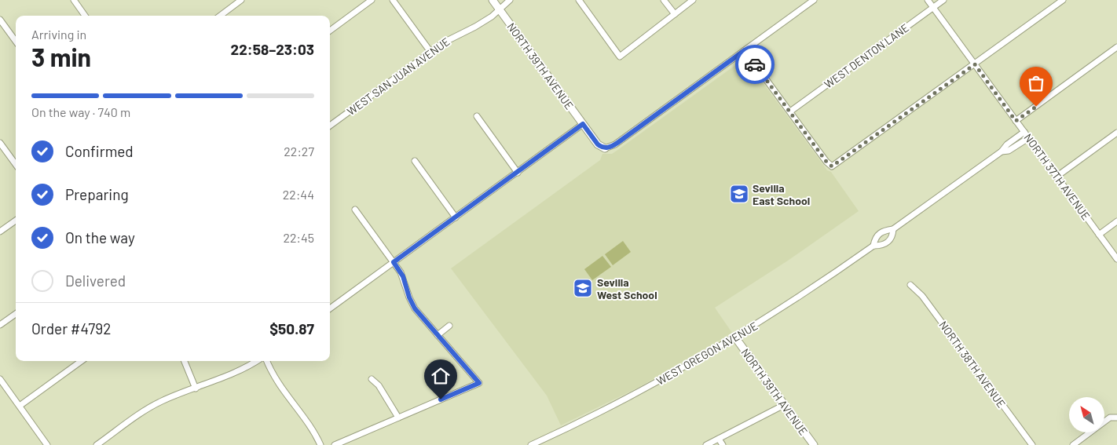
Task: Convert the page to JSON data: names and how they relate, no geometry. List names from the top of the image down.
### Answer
{
  "streets": {
    "street": [
      "WEST DENTON LANE",
      "NORTH 39TH AVENUE",
      "WEST SAN JUAN AVENUE",
      "NORTH 37TH AVENUE",
      "WEST OREGON AVENUE",
      "NORTH 38TH AVENUE"
    ]
  },
  "crossings": [
    ["WEST DENTON LANE", "NORTH 37TH AVENUE"],
    ["NORTH 39TH AVENUE", "WEST SAN JUAN AVENUE"],
    ["NORTH 39TH AVENUE", "WEST OREGON AVENUE"],
    ["NORTH 37TH AVENUE", "WEST OREGON AVENUE"]
  ],
  "places": {
    "school or university": ["Sevilla East School", "Sevilla West School"]
  },
  "north": "top left",
  "page": {
    "heading": ["3 min", "Arriving in", "22:58–23:03"],
    "panel": ["Order #4792", "$50.87"],
    "bar": "On the way · 740 m",
    "list": [
      ["Confirmed", "22:27"],
      ["Preparing", "22:44"],
      ["On the way", "22:45"],
      "Delivered"
    ]
  }
}
